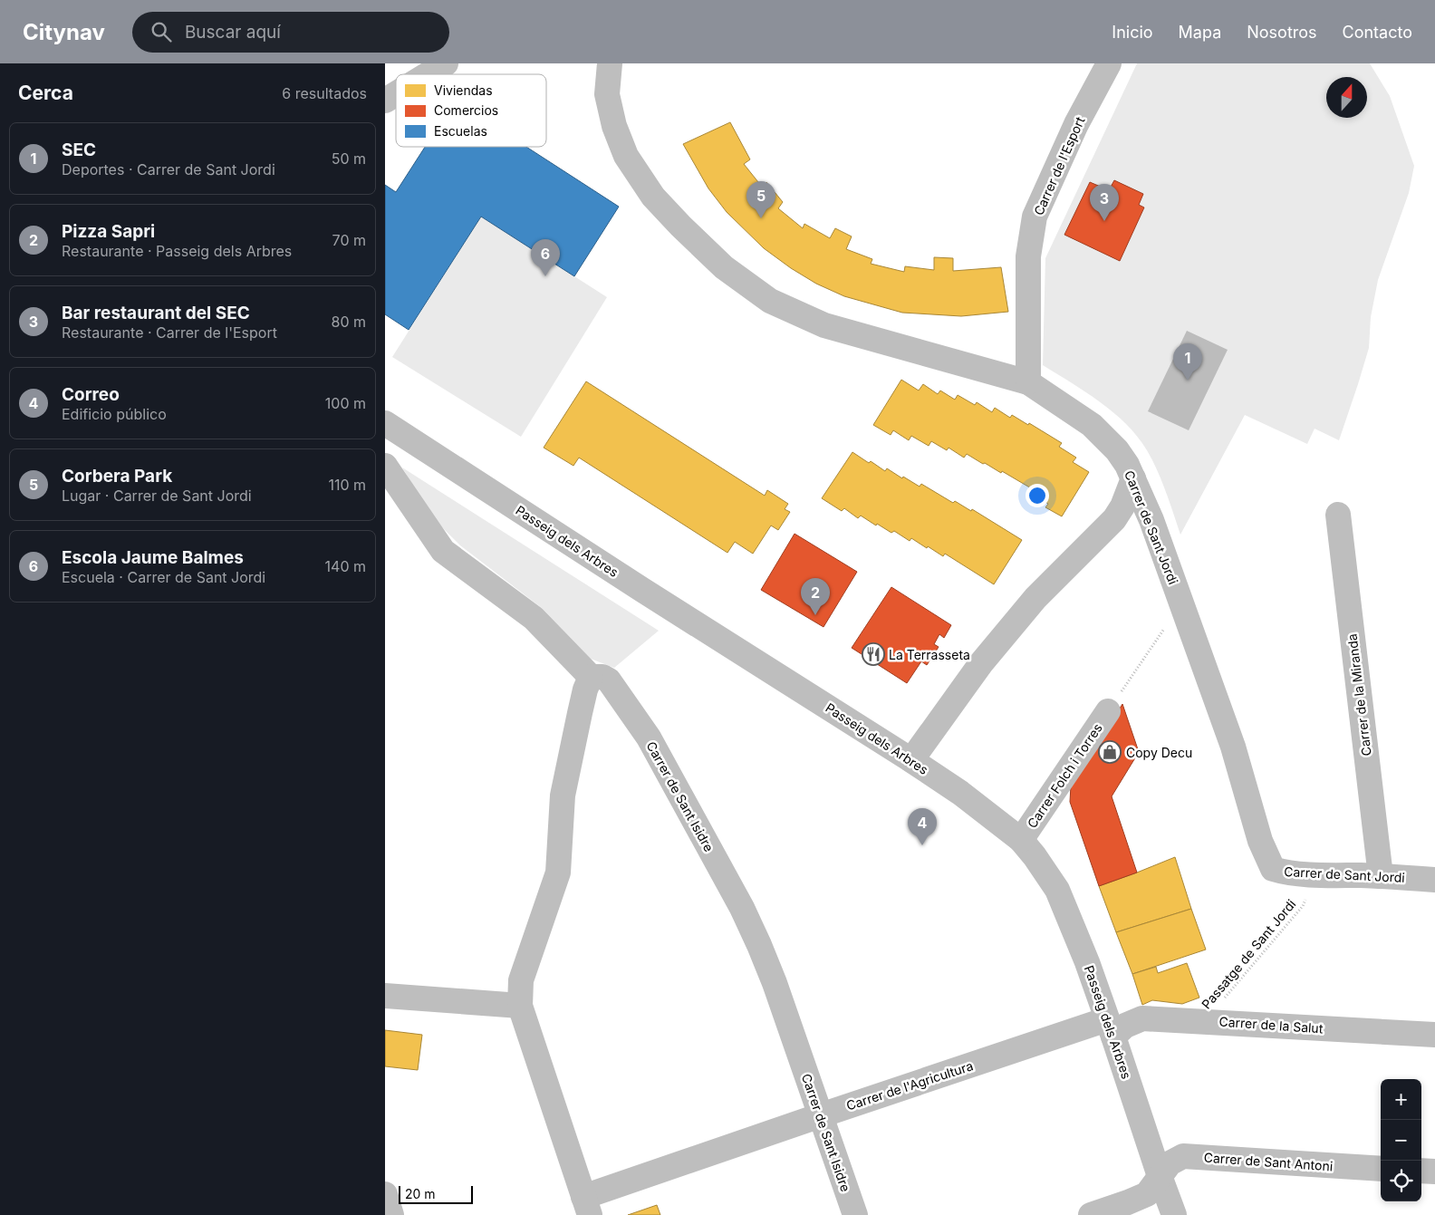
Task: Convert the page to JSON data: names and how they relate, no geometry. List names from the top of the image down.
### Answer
{
  "streets": {
    "street": [
      "Carrer de l'Esport",
      "Carrer de Sant Jordi",
      "Passeig dels Arbres",
      "Carrer de la Miranda",
      "Carrer Folch i Torres",
      "Carrer de Sant Isidre",
      "Carrer de la Salut",
      "Carrer de l'Agricultura",
      "Carrer de Sant Antoni"
    ],
    "path": ["Passatge de Sant Jordi"]
  },
  "crossings": [
    ["Carrer de l'Esport", "Carrer de Sant Jordi"],
    ["Carrer de Sant Jordi", "Carrer de la Miranda"],
    ["Carrer de Sant Jordi", "Passatge de Sant Jordi"],
    ["Passeig dels Arbres", "Carrer Folch i Torres"],
    ["Passeig dels Arbres", "Carrer de la Salut"],
    ["Passeig dels Arbres", "Carrer de l'Agricultura"],
    ["Passeig dels Arbres", "Carrer de Sant Antoni"],
    ["Carrer de Sant Isidre", "Carrer de l'Agricultura"],
    ["Passatge de Sant Jordi", "Carrer de la Salut"],
    ["Carrer de la Salut", "Carrer de l'Agricultura"]
  ],
  "places": {
    "restaurant": ["La Terrasseta"],
    "shop": ["Copy Decu"]
  },
  "legend": ["Viviendas", "Comercios", "Escuelas"],
  "scale_bar": "20 m",
  "north": "top",
  "page": {
    "header": "Citynav",
    "search": "Buscar aquí",
    "nav": [
      "Inicio",
      "Mapa",
      "Nosotros",
      "Contacto"
    ],
    "heading": ["Cerca", "6 resultados"],
    "list": [
      {
        "mark": "1",
        "name": "SEC",
        "note": "Deportes · Carrer de Sant Jordi",
        "value": "50 m"
      },
      {
        "mark": "2",
        "name": "Pizza Sapri",
        "note": "Restaurante · Passeig dels Arbres",
        "value": "70 m"
      },
      {
        "mark": "3",
        "name": "Bar restaurant del SEC",
        "note": "Restaurante · Carrer de l'Esport",
        "value": "80 m"
      },
      {
        "mark": "4",
        "name": "Correo",
        "note": "Edificio público",
        "value": "100 m"
      },
      {
        "mark": "5",
        "name": "Corbera Park",
        "note": "Lugar · Carrer de Sant Jordi",
        "value": "110 m"
      },
      {
        "mark": "6",
        "name": "Escola Jaume Balmes",
        "note": "Escuela · Carrer de Sant Jordi",
        "value": "140 m"
      }
    ],
    "pins": [
      "5",
      "3",
      "6",
      "1",
      "2",
      "4"
    ],
    "map_buttons": ["+", "−"],
    "scale": "20 m"
  }
}
